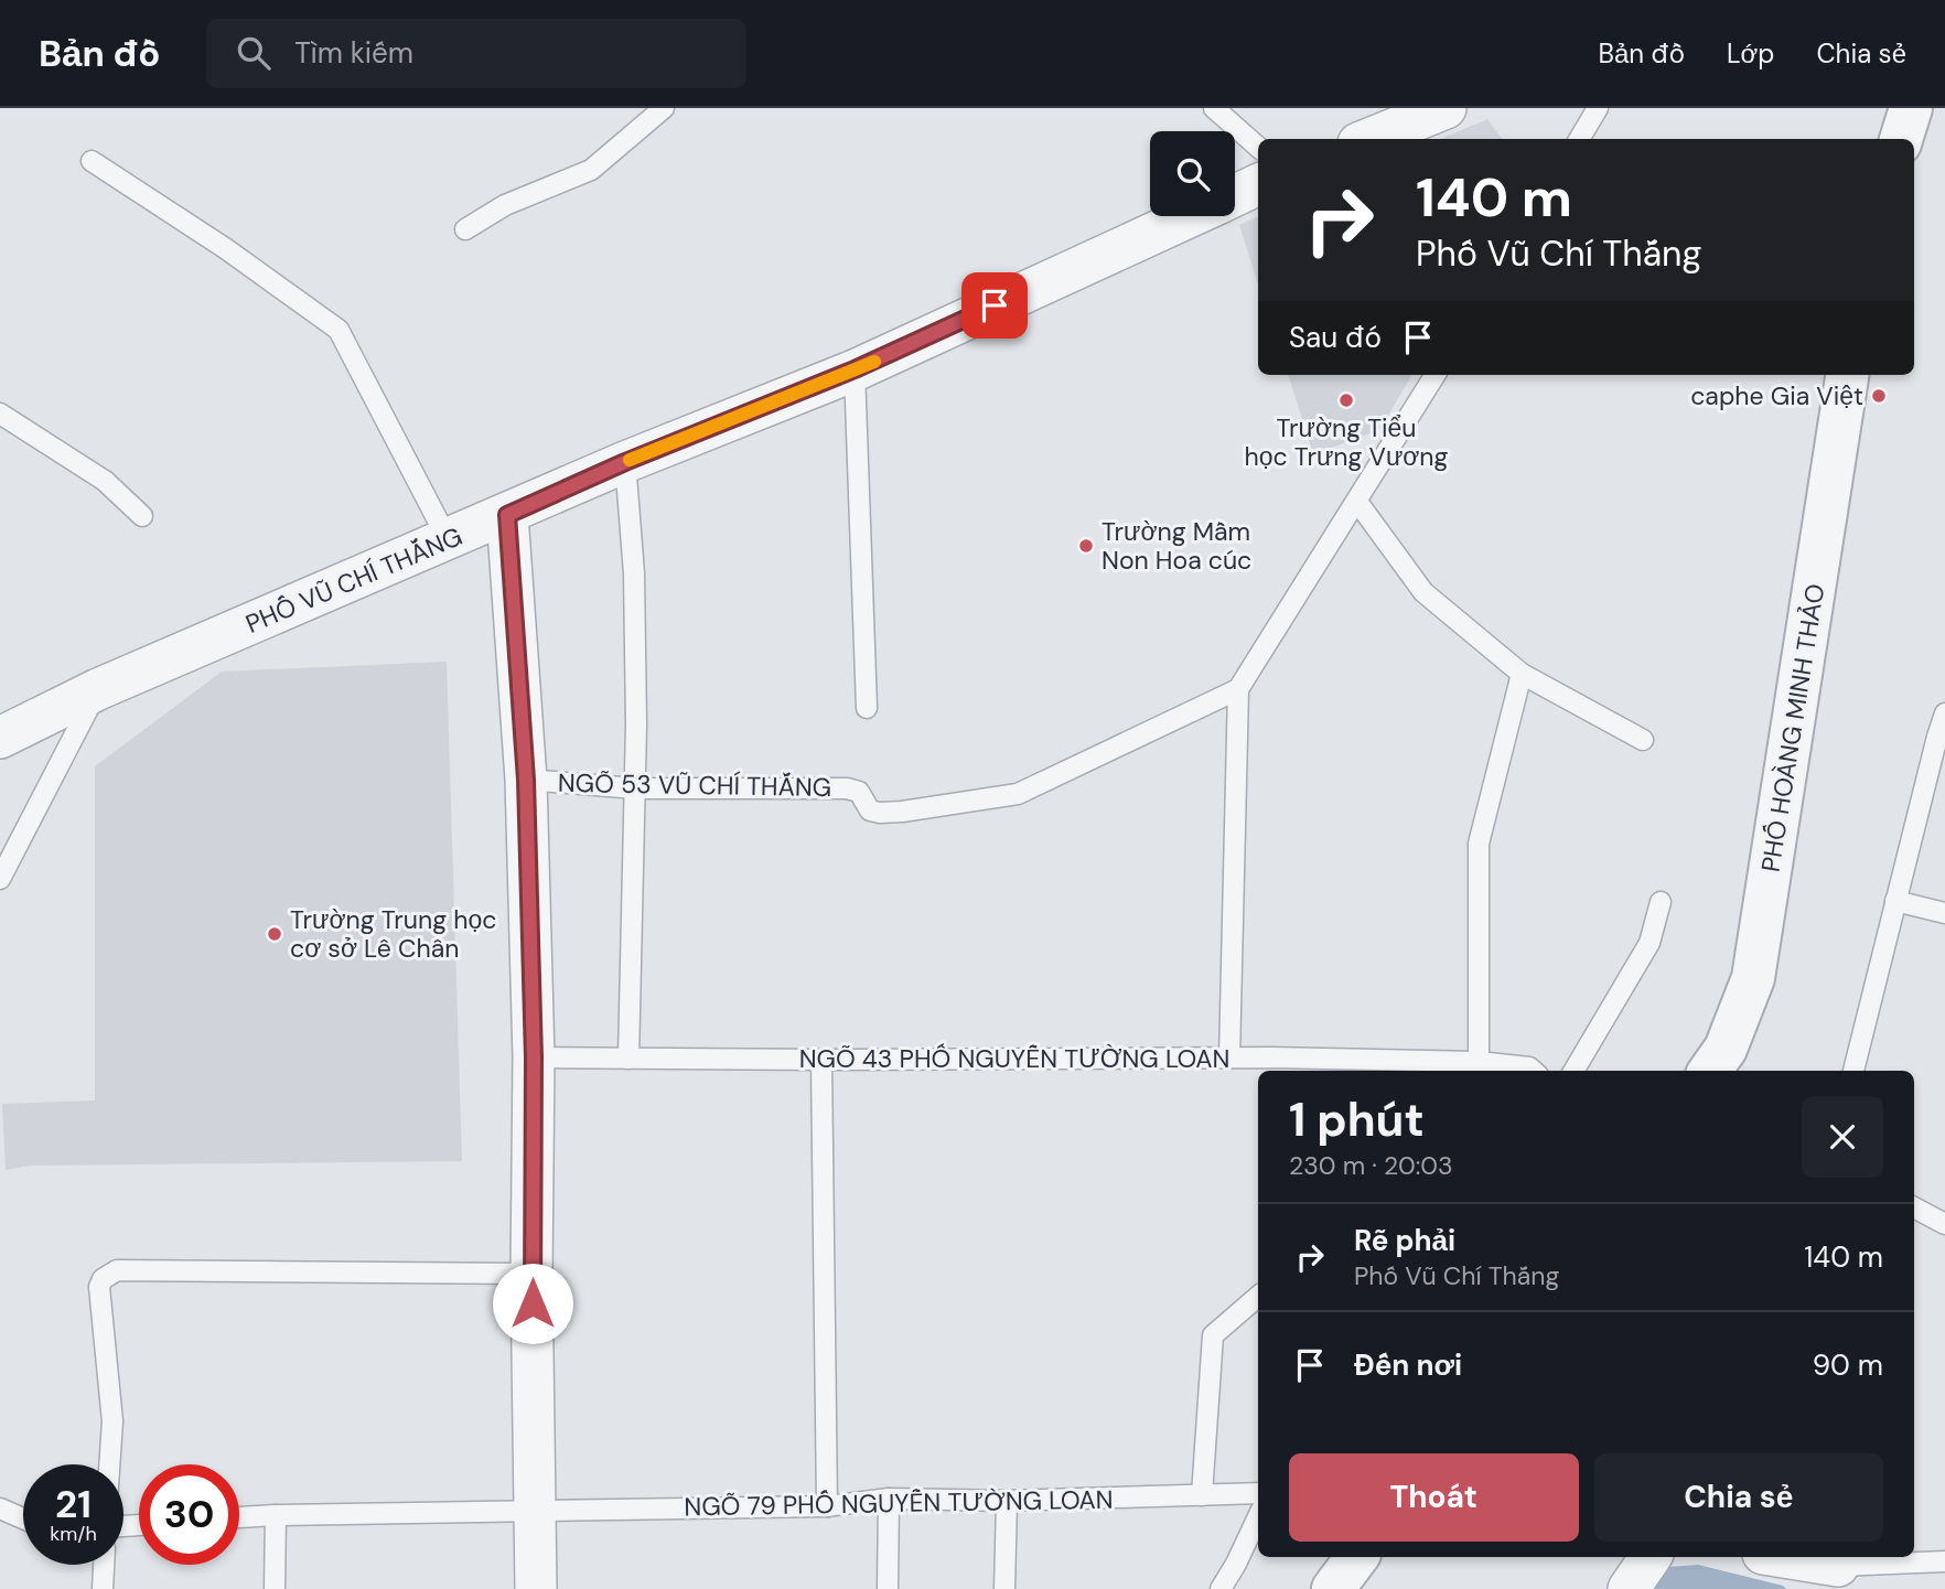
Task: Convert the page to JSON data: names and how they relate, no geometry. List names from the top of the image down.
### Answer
{
  "streets": {
    "street": ["PHỐ VŨ CHÍ THẮNG", "PHỐ HOÀNG MINH THẢO"],
    "lane": ["NGÕ 53 VŨ CHÍ THẮNG", "NGÕ 43 PHỐ NGUYỄN TƯỜNG LOAN", "NGÕ 79 PHỐ NGUYỄN TƯỜNG LOAN"]
  },
  "places": [
    "caphe Gia Việt",
    "Trường Tiểu học Trưng Vương",
    "Trường Mầm Non Hoa cúc",
    "Trường Trung học cơ sở Lê Chân"
  ],
  "page": {
    "header": "Bản đồ",
    "search": "Tìm kiếm",
    "nav": ["Bản đồ", "Lớp", "Chia sẻ"],
    "turn": ["140 m", "Phố Vũ Chí Thắng"],
    "then": "Sau đó",
    "heading": ["1 phút", "230 m · 20:03"],
    "list": [
      {
        "name": "Rẽ phải",
        "note": "Phố Vũ Chí Thắng",
        "value": "140 m"
      },
      {
        "name": "Đến nơi",
        "value": "90 m"
      }
    ],
    "buttons": ["Thoát", "Chia sẻ"],
    "speed": "21 km/h",
    "limit": "30"
  }
}
